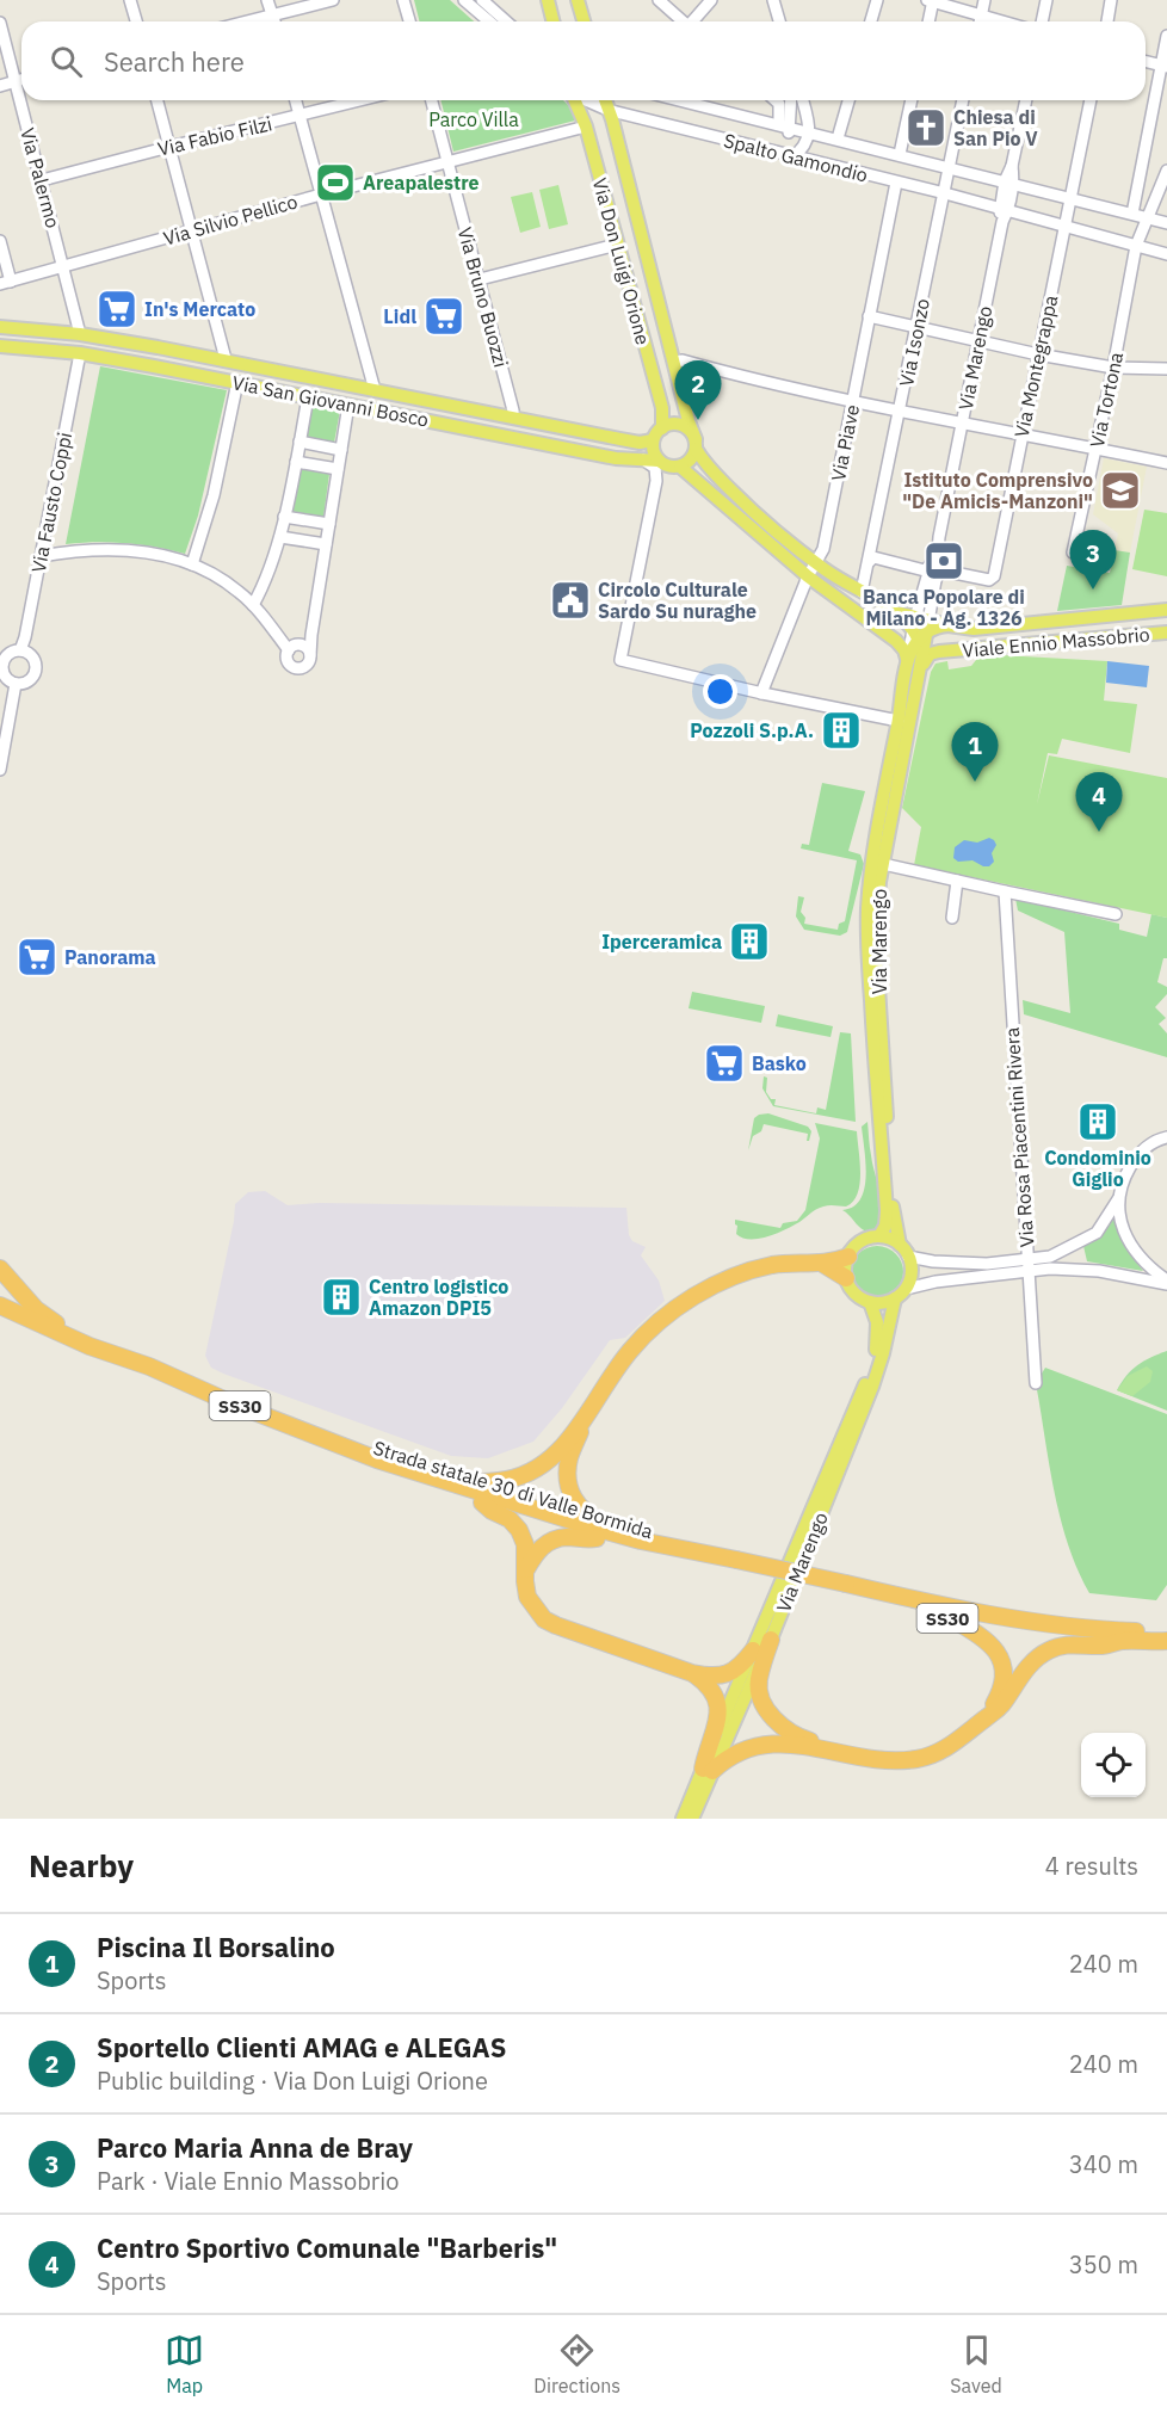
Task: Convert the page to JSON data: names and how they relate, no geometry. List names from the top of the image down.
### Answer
{
  "streets": {
    "highway": ["SS30", "Strada statale 30 di Valle Bormida"],
    "main road": [
      "Via Don Luigi Orione",
      "Via Marengo",
      "Via San Giovanni Bosco",
      "Viale Ennio Massobrio"
    ],
    "street": [
      "Via Fabio Filzi",
      "Spalto Gamondio",
      "Via Palermo",
      "Via Silvio Pellico",
      "Via Bruno Buozzi",
      "Via Isonzo",
      "Via Montegrappa",
      "Via Tortona",
      "Via Piave",
      "Via Fausto Coppi",
      "Via Rosa Piacentini Rivera"
    ]
  },
  "crossings": [
    ["Via Fabio Filzi", "Via Palermo"],
    ["Spalto Gamondio", "Via Don Luigi Orione"],
    ["Spalto Gamondio", "Via Isonzo"],
    ["Spalto Gamondio", "Via Marengo"],
    ["Spalto Gamondio", "Via Montegrappa"],
    ["Spalto Gamondio", "Via Piave"],
    ["Via Palermo", "Via Silvio Pellico"],
    ["Via Palermo", "Via San Giovanni Bosco"],
    ["Via Silvio Pellico", "Via Don Luigi Orione"],
    ["Via Silvio Pellico", "Via Bruno Buozzi"],
    ["Via Don Luigi Orione", "Via San Giovanni Bosco"],
    ["Via Bruno Buozzi", "Via San Giovanni Bosco"],
    ["Via Marengo", "Via Montegrappa"],
    ["Via Marengo", "Via San Giovanni Bosco"],
    ["Via Marengo", "Viale Ennio Massobrio"],
    ["Via San Giovanni Bosco", "Via Piave"],
    ["Via San Giovanni Bosco", "Via Fausto Coppi"],
    ["Via San Giovanni Bosco", "Viale Ennio Massobrio"]
  ],
  "parks": ["Parco Villa"],
  "places": {
    "church": ["Chiesa di San Pio V"],
    "sports": ["Areapalestre"],
    "supermarket": [
      "In's Mercato",
      "Lidl",
      "Panorama",
      "Basko"
    ],
    "school or university": ["Istituto Comprensivo \"De Amicis-Manzoni\""],
    "bank": ["Banca Popolare di Milano - Ag. 1326"],
    "public building": ["Circolo Culturale Sardo Su nuraghe"],
    "building": [
      "Pozzoli S.p.A.",
      "Iperceramica",
      "Condominio Giglio",
      "Centro logistico Amazon DPI5"
    ]
  },
  "page": {
    "search": "Search here",
    "pins": [
      "2",
      "3",
      "1",
      "4"
    ],
    "heading": ["Nearby", "4 results"],
    "list": [
      {
        "mark": "1",
        "name": "Piscina Il Borsalino",
        "note": "Sports",
        "value": "240 m"
      },
      {
        "mark": "2",
        "name": "Sportello Clienti AMAG e ALEGAS",
        "note": "Public building · Via Don Luigi Orione",
        "value": "240 m"
      },
      {
        "mark": "3",
        "name": "Parco Maria Anna de Bray",
        "note": "Park · Viale Ennio Massobrio",
        "value": "340 m"
      },
      {
        "mark": "4",
        "name": "Centro Sportivo Comunale \"Barberis\"",
        "note": "Sports",
        "value": "350 m"
      }
    ],
    "nav": ["Map", "Directions", "Saved"]
  }
}
